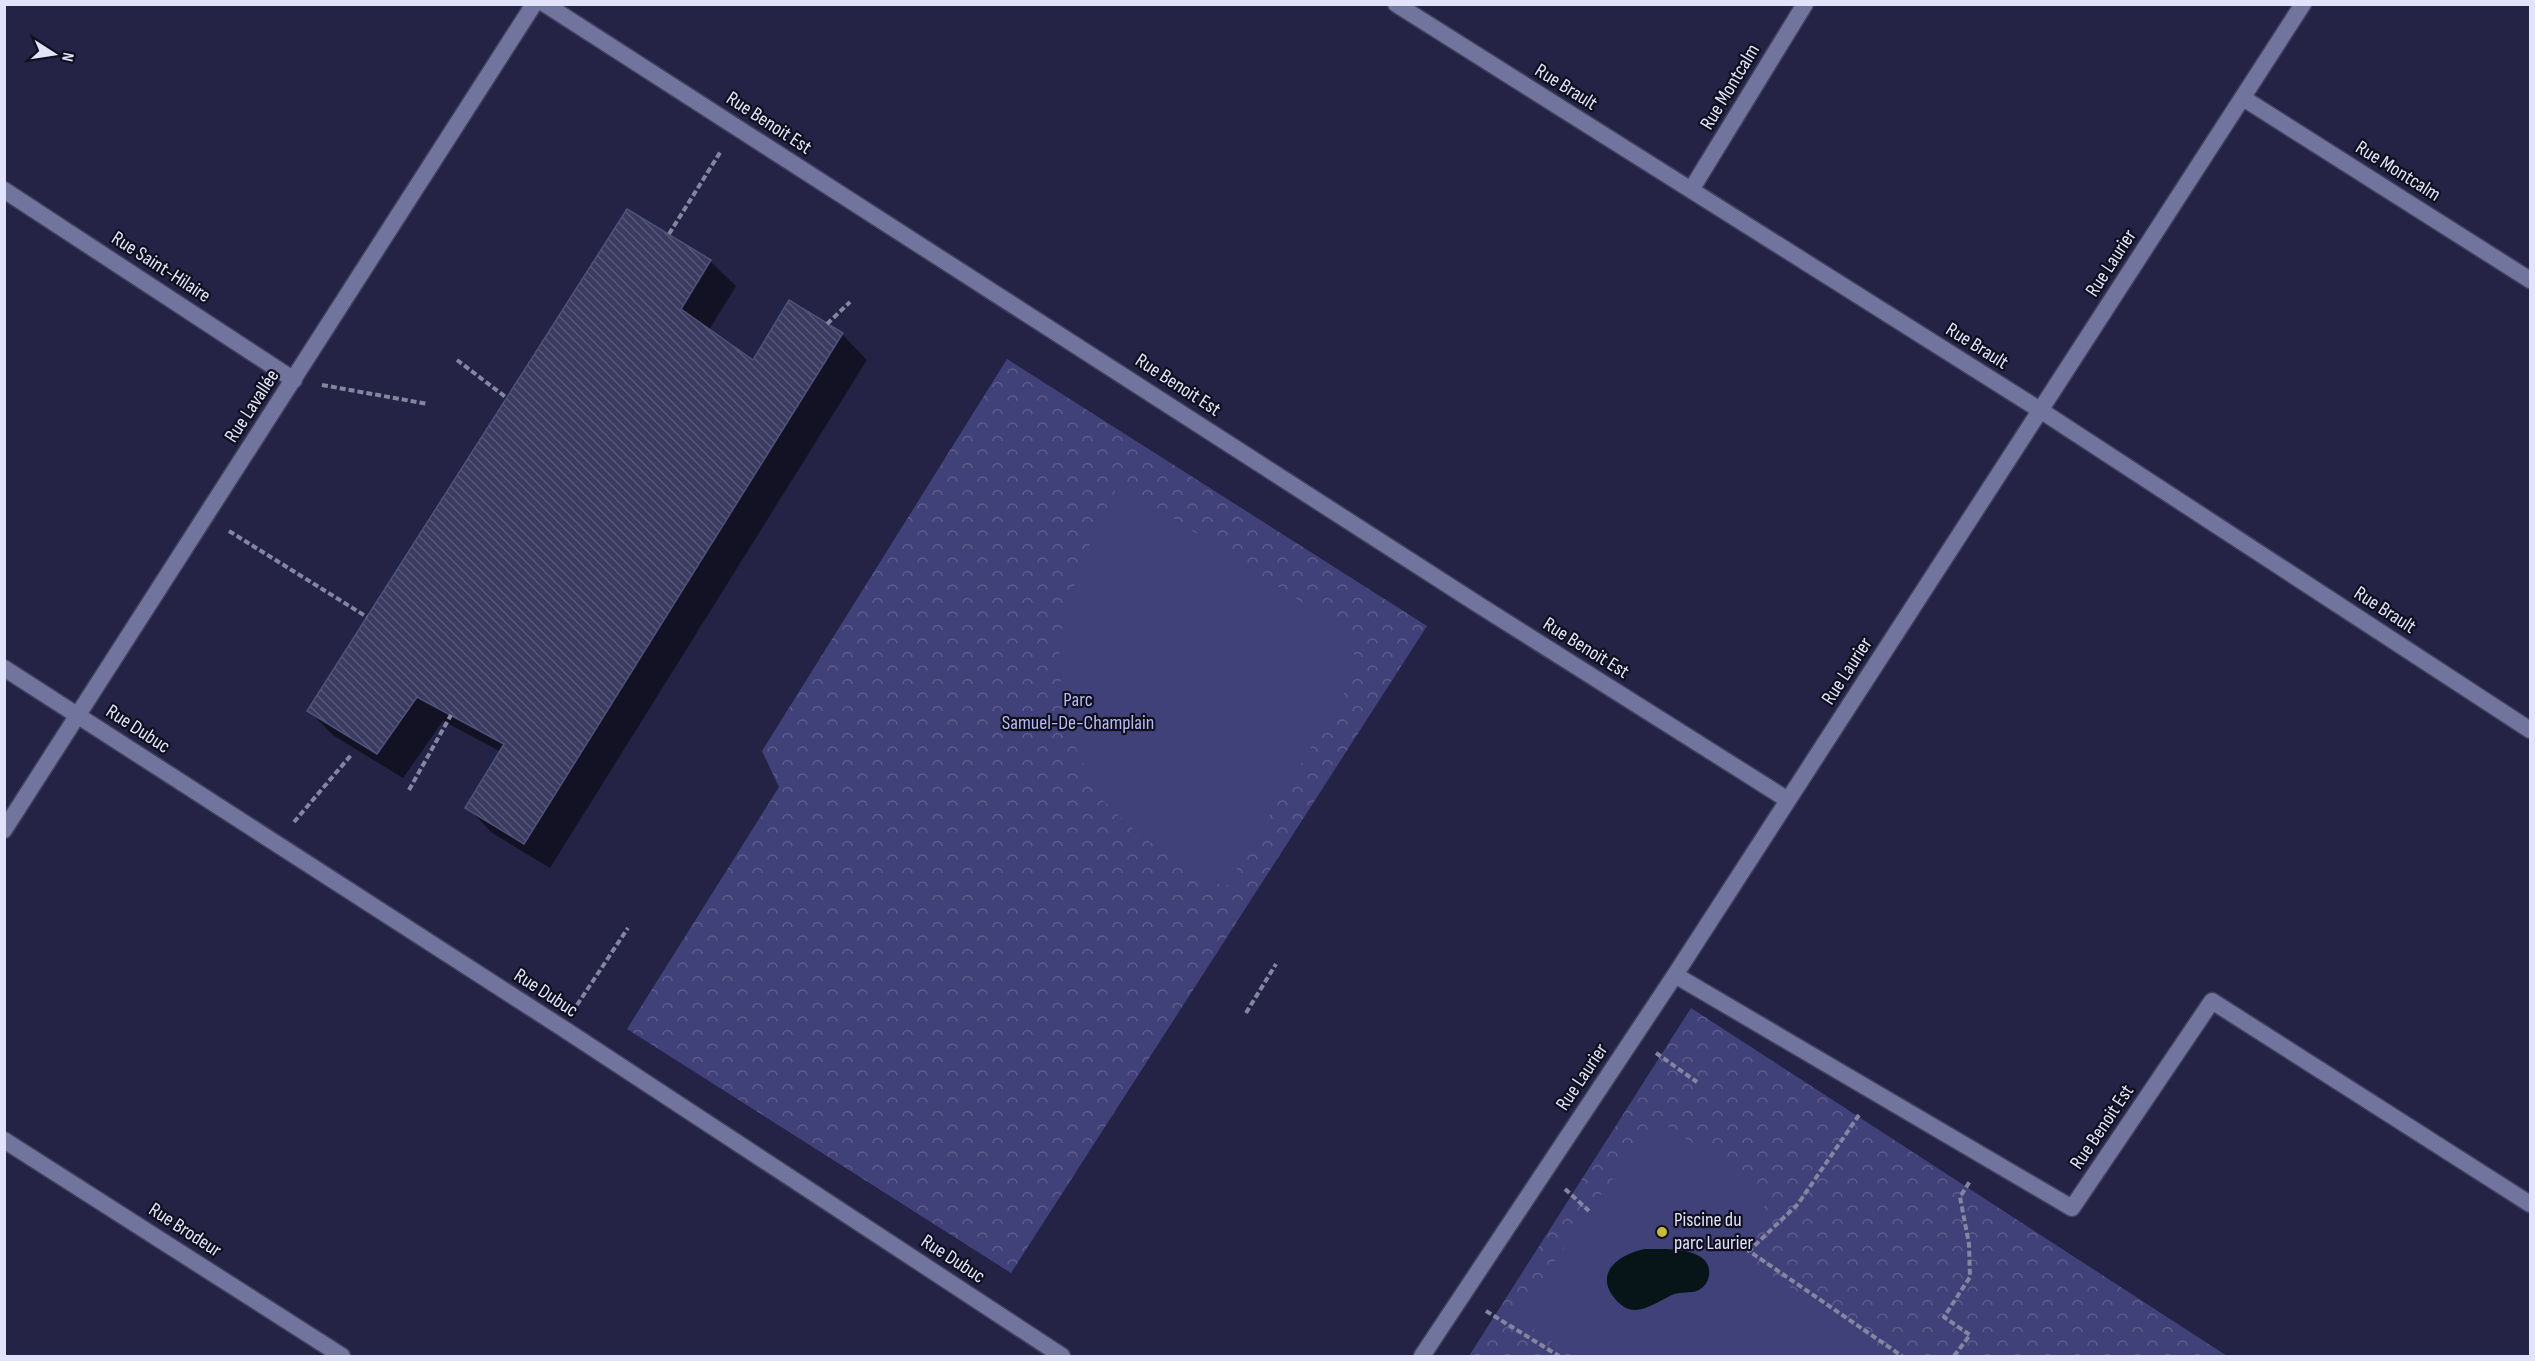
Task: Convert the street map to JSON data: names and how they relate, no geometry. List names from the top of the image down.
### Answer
{
  "streets": {
    "street": [
      "Rue Brault",
      "Rue Montcalm",
      "Rue Benoit Est",
      "Rue Laurier",
      "Rue Saint-Hilaire",
      "Rue Lavallée",
      "Rue Dubuc",
      "Rue Brodeur"
    ]
  },
  "crossings": [
    ["Rue Brault", "Rue Montcalm"],
    ["Rue Brault", "Rue Laurier"],
    ["Rue Montcalm", "Rue Laurier"],
    ["Rue Benoit Est", "Rue Laurier"],
    ["Rue Saint-Hilaire", "Rue Lavallée"],
    ["Rue Lavallée", "Rue Dubuc"]
  ],
  "parks": ["Parc Samuel-De-Champlain"],
  "places": ["Piscine du parc Laurier"],
  "north": "right"
}
